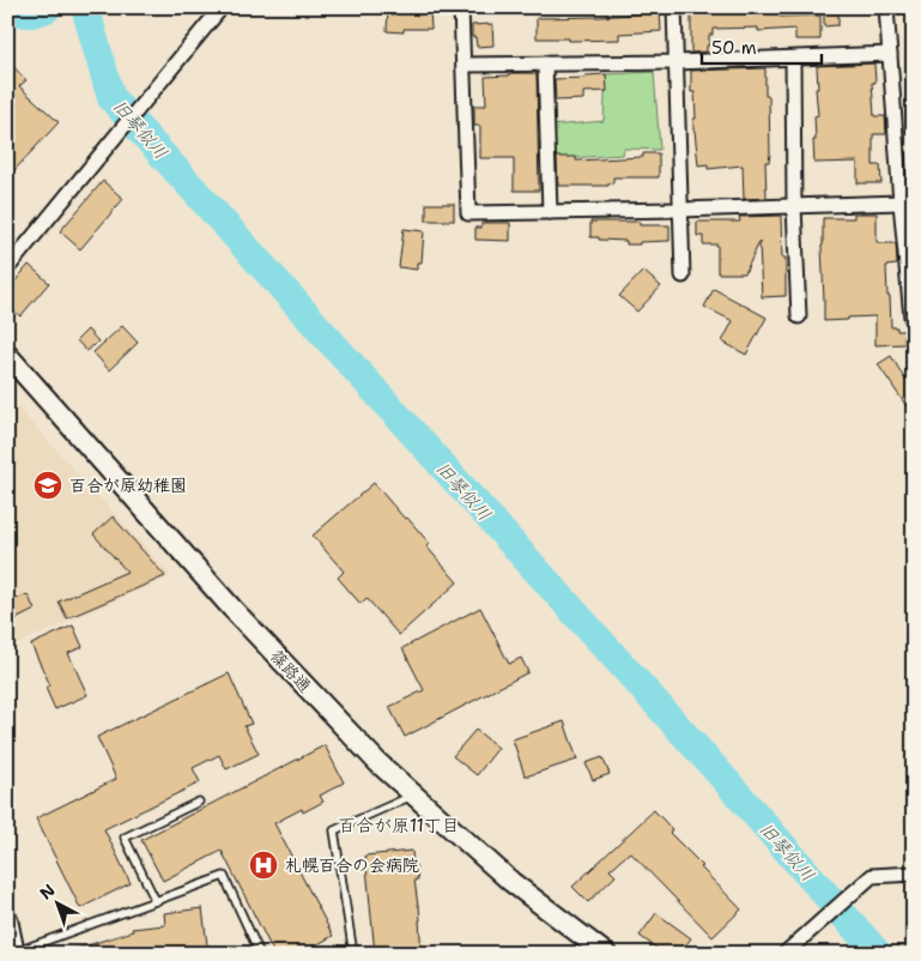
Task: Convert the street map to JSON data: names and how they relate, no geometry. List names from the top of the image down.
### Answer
{
  "streets": {
    "street": ["篠路通"]
  },
  "districts": ["百合が原11丁目"],
  "water": ["旧琴似川"],
  "places": {
    "school or university": ["百合が原幼稚園"],
    "hospital": ["札幌百合の会病院"]
  },
  "scale_bar": "50 m",
  "north": "top left"
}
